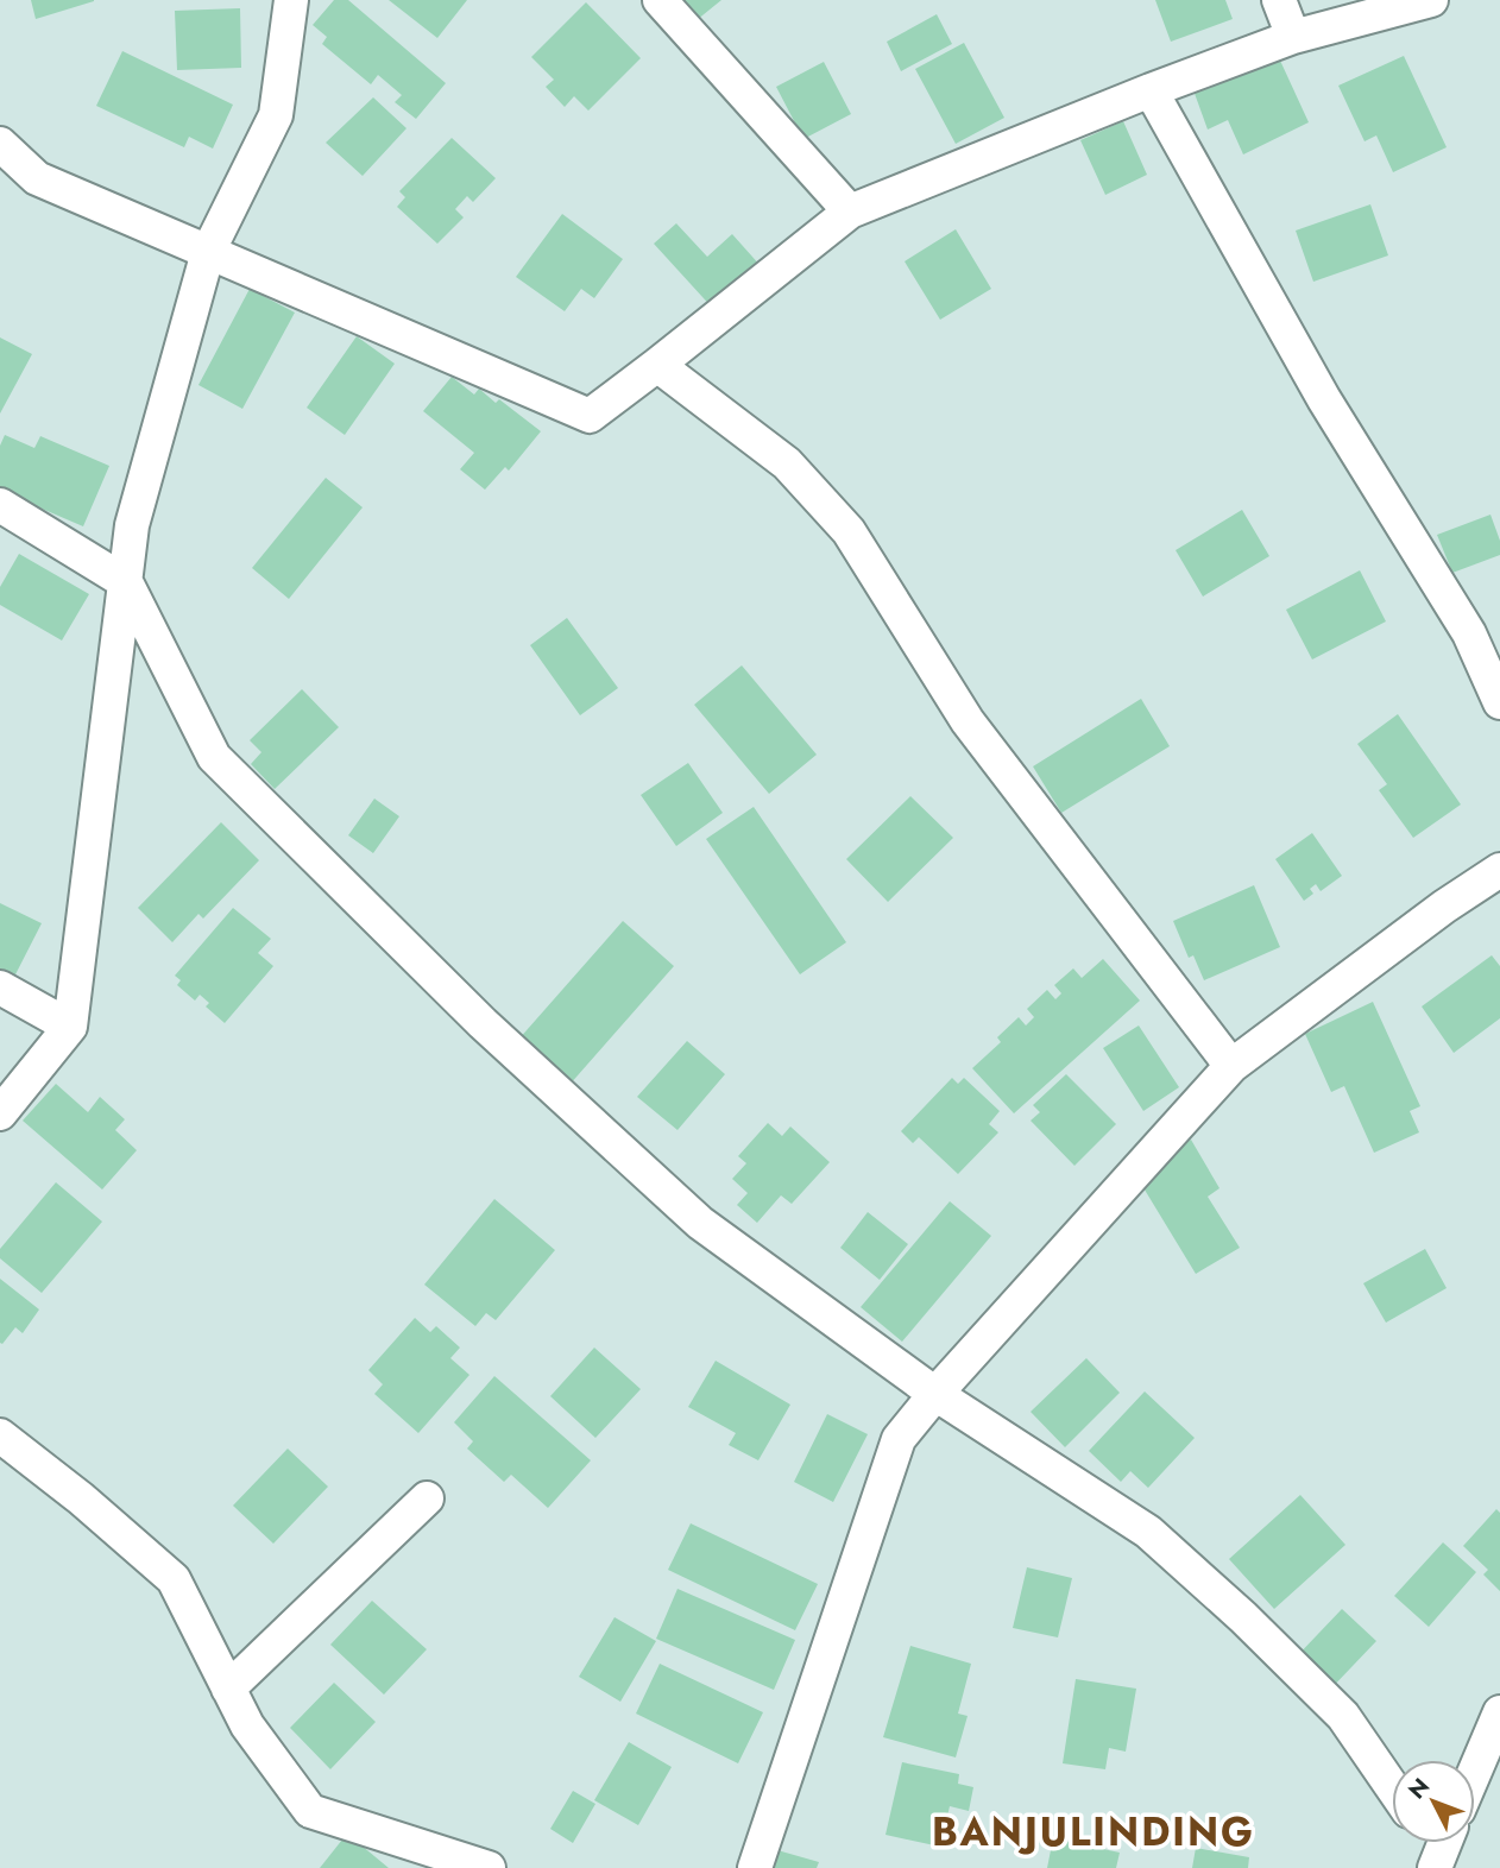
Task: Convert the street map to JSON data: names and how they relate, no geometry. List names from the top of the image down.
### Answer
{
  "districts": ["BANJULINDING"],
  "north": "top left"
}
